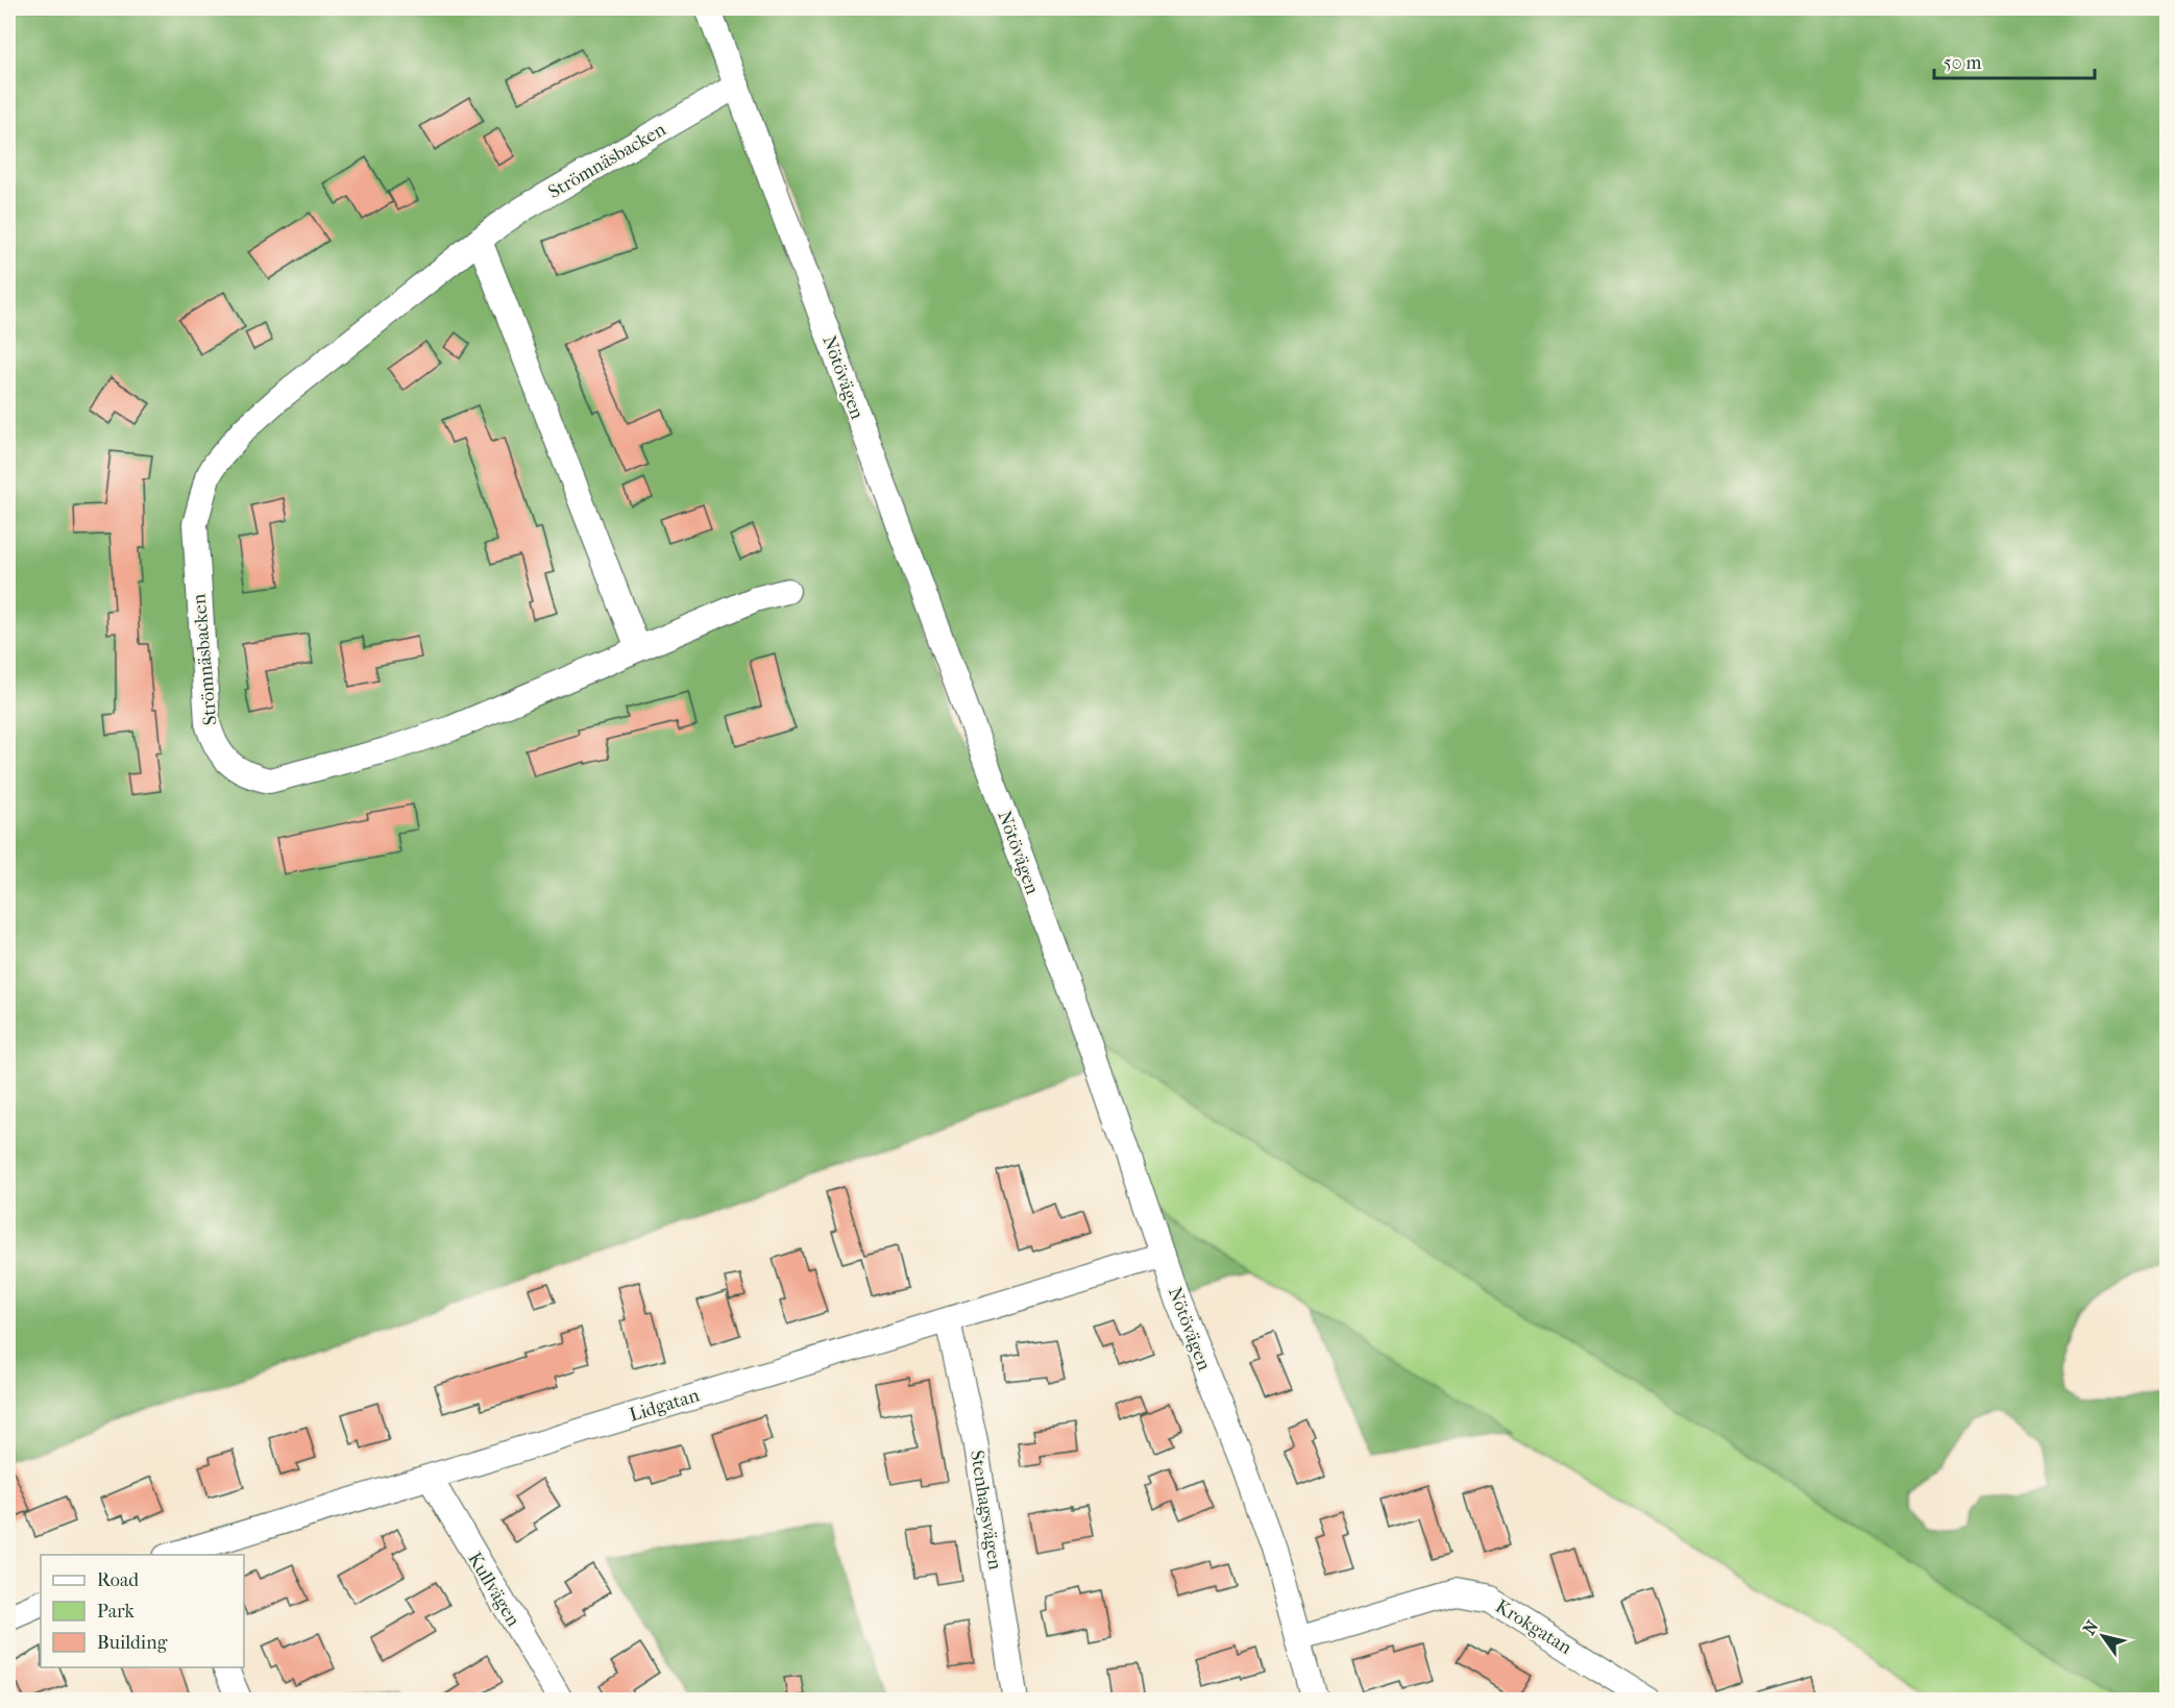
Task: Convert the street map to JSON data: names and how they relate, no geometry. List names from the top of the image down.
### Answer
{
  "streets": {
    "street": [
      "Strömnäsbacken",
      "Nötövägen",
      "Lidgatan",
      "Stenhagsvägen",
      "Kullvägen",
      "Krokgatan"
    ]
  },
  "crossings": [
    ["Strömnäsbacken", "Nötövägen"],
    ["Nötövägen", "Lidgatan"],
    ["Nötövägen", "Krokgatan"],
    ["Lidgatan", "Stenhagsvägen"],
    ["Lidgatan", "Kullvägen"]
  ],
  "legend": ["Road", "Park", "Building"],
  "scale_bar": "50 m",
  "north": "top left"
}
